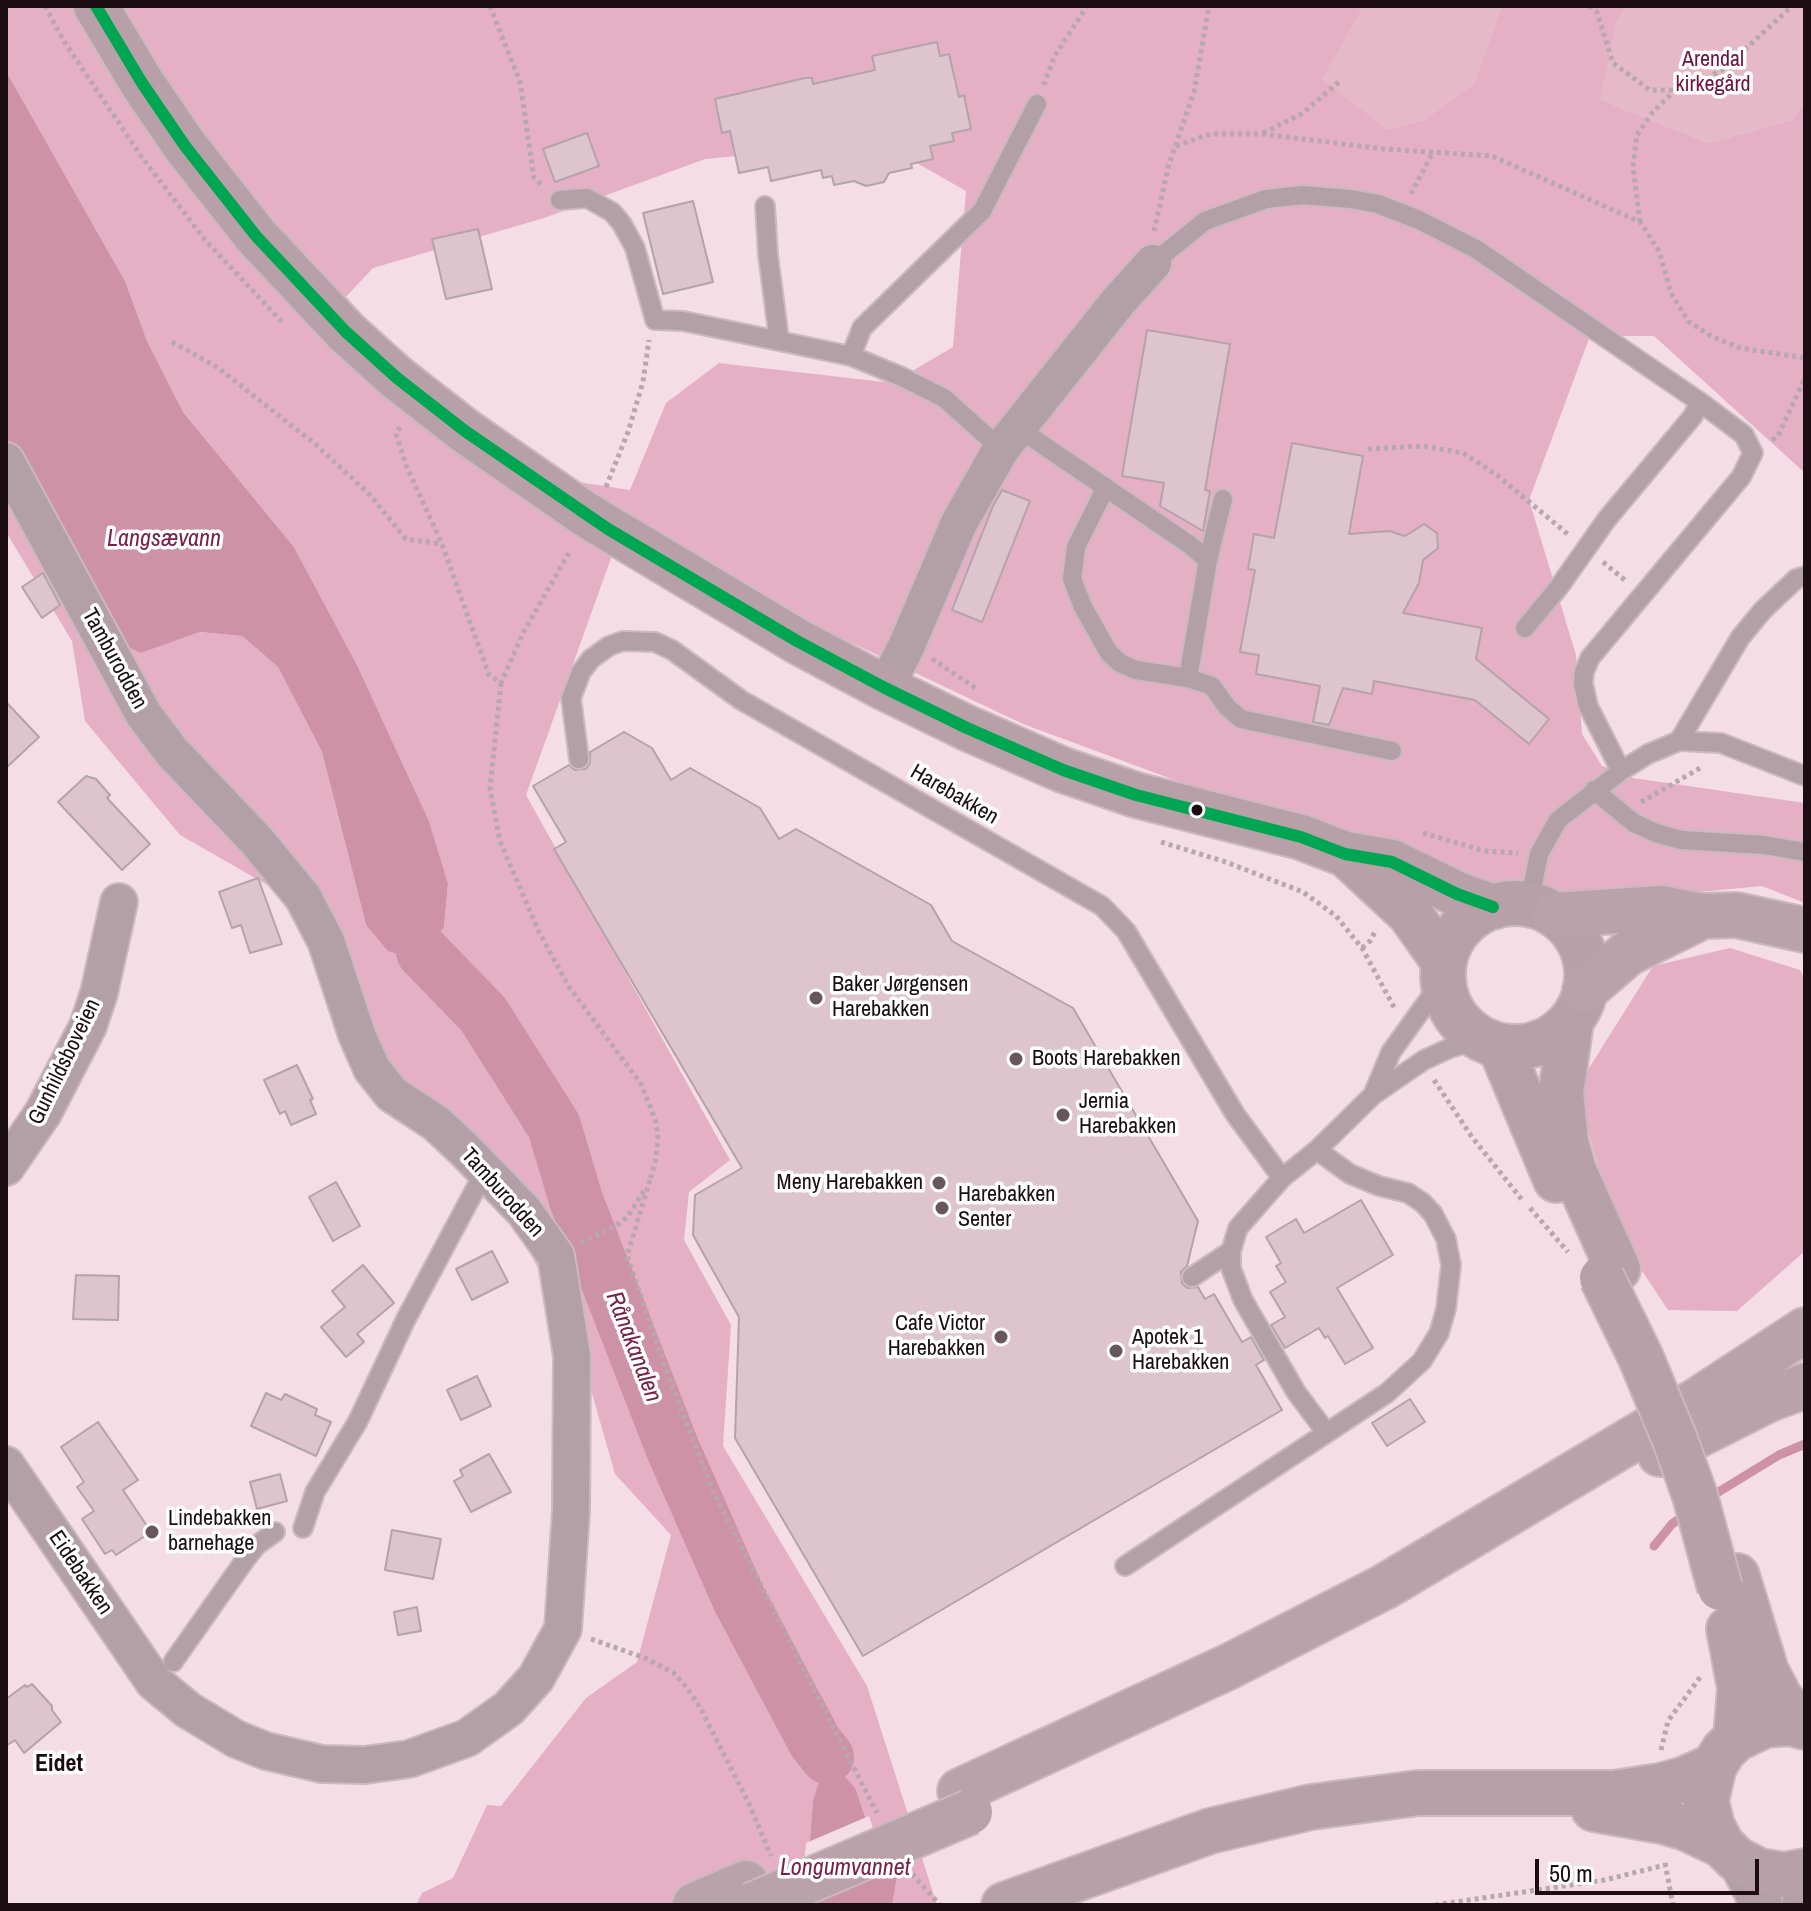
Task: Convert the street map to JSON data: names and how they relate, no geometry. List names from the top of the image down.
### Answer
{
  "streets": {
    "street": ["Tamburodden", "Gunhildsboveien", "Eidebakken"],
    "lane": ["Harebakken"]
  },
  "crossings": [
    ["Tamburodden", "Eidebakken"]
  ],
  "districts": ["Eidet"],
  "water": ["Langsævann", "Rånakanalen", "Longumvannet"],
  "parks": ["Arendal kirkegård"],
  "places": [
    "Baker Jørgensen Harebakken",
    "Boots Harebakken",
    "Jernia Harebakken",
    "Meny Harebakken",
    "Harebakken Senter",
    "Cafe Victor Harebakken",
    "Apotek 1 Harebakken",
    "Lindebakken barnehage"
  ],
  "scale_bar": "50 m"
}
